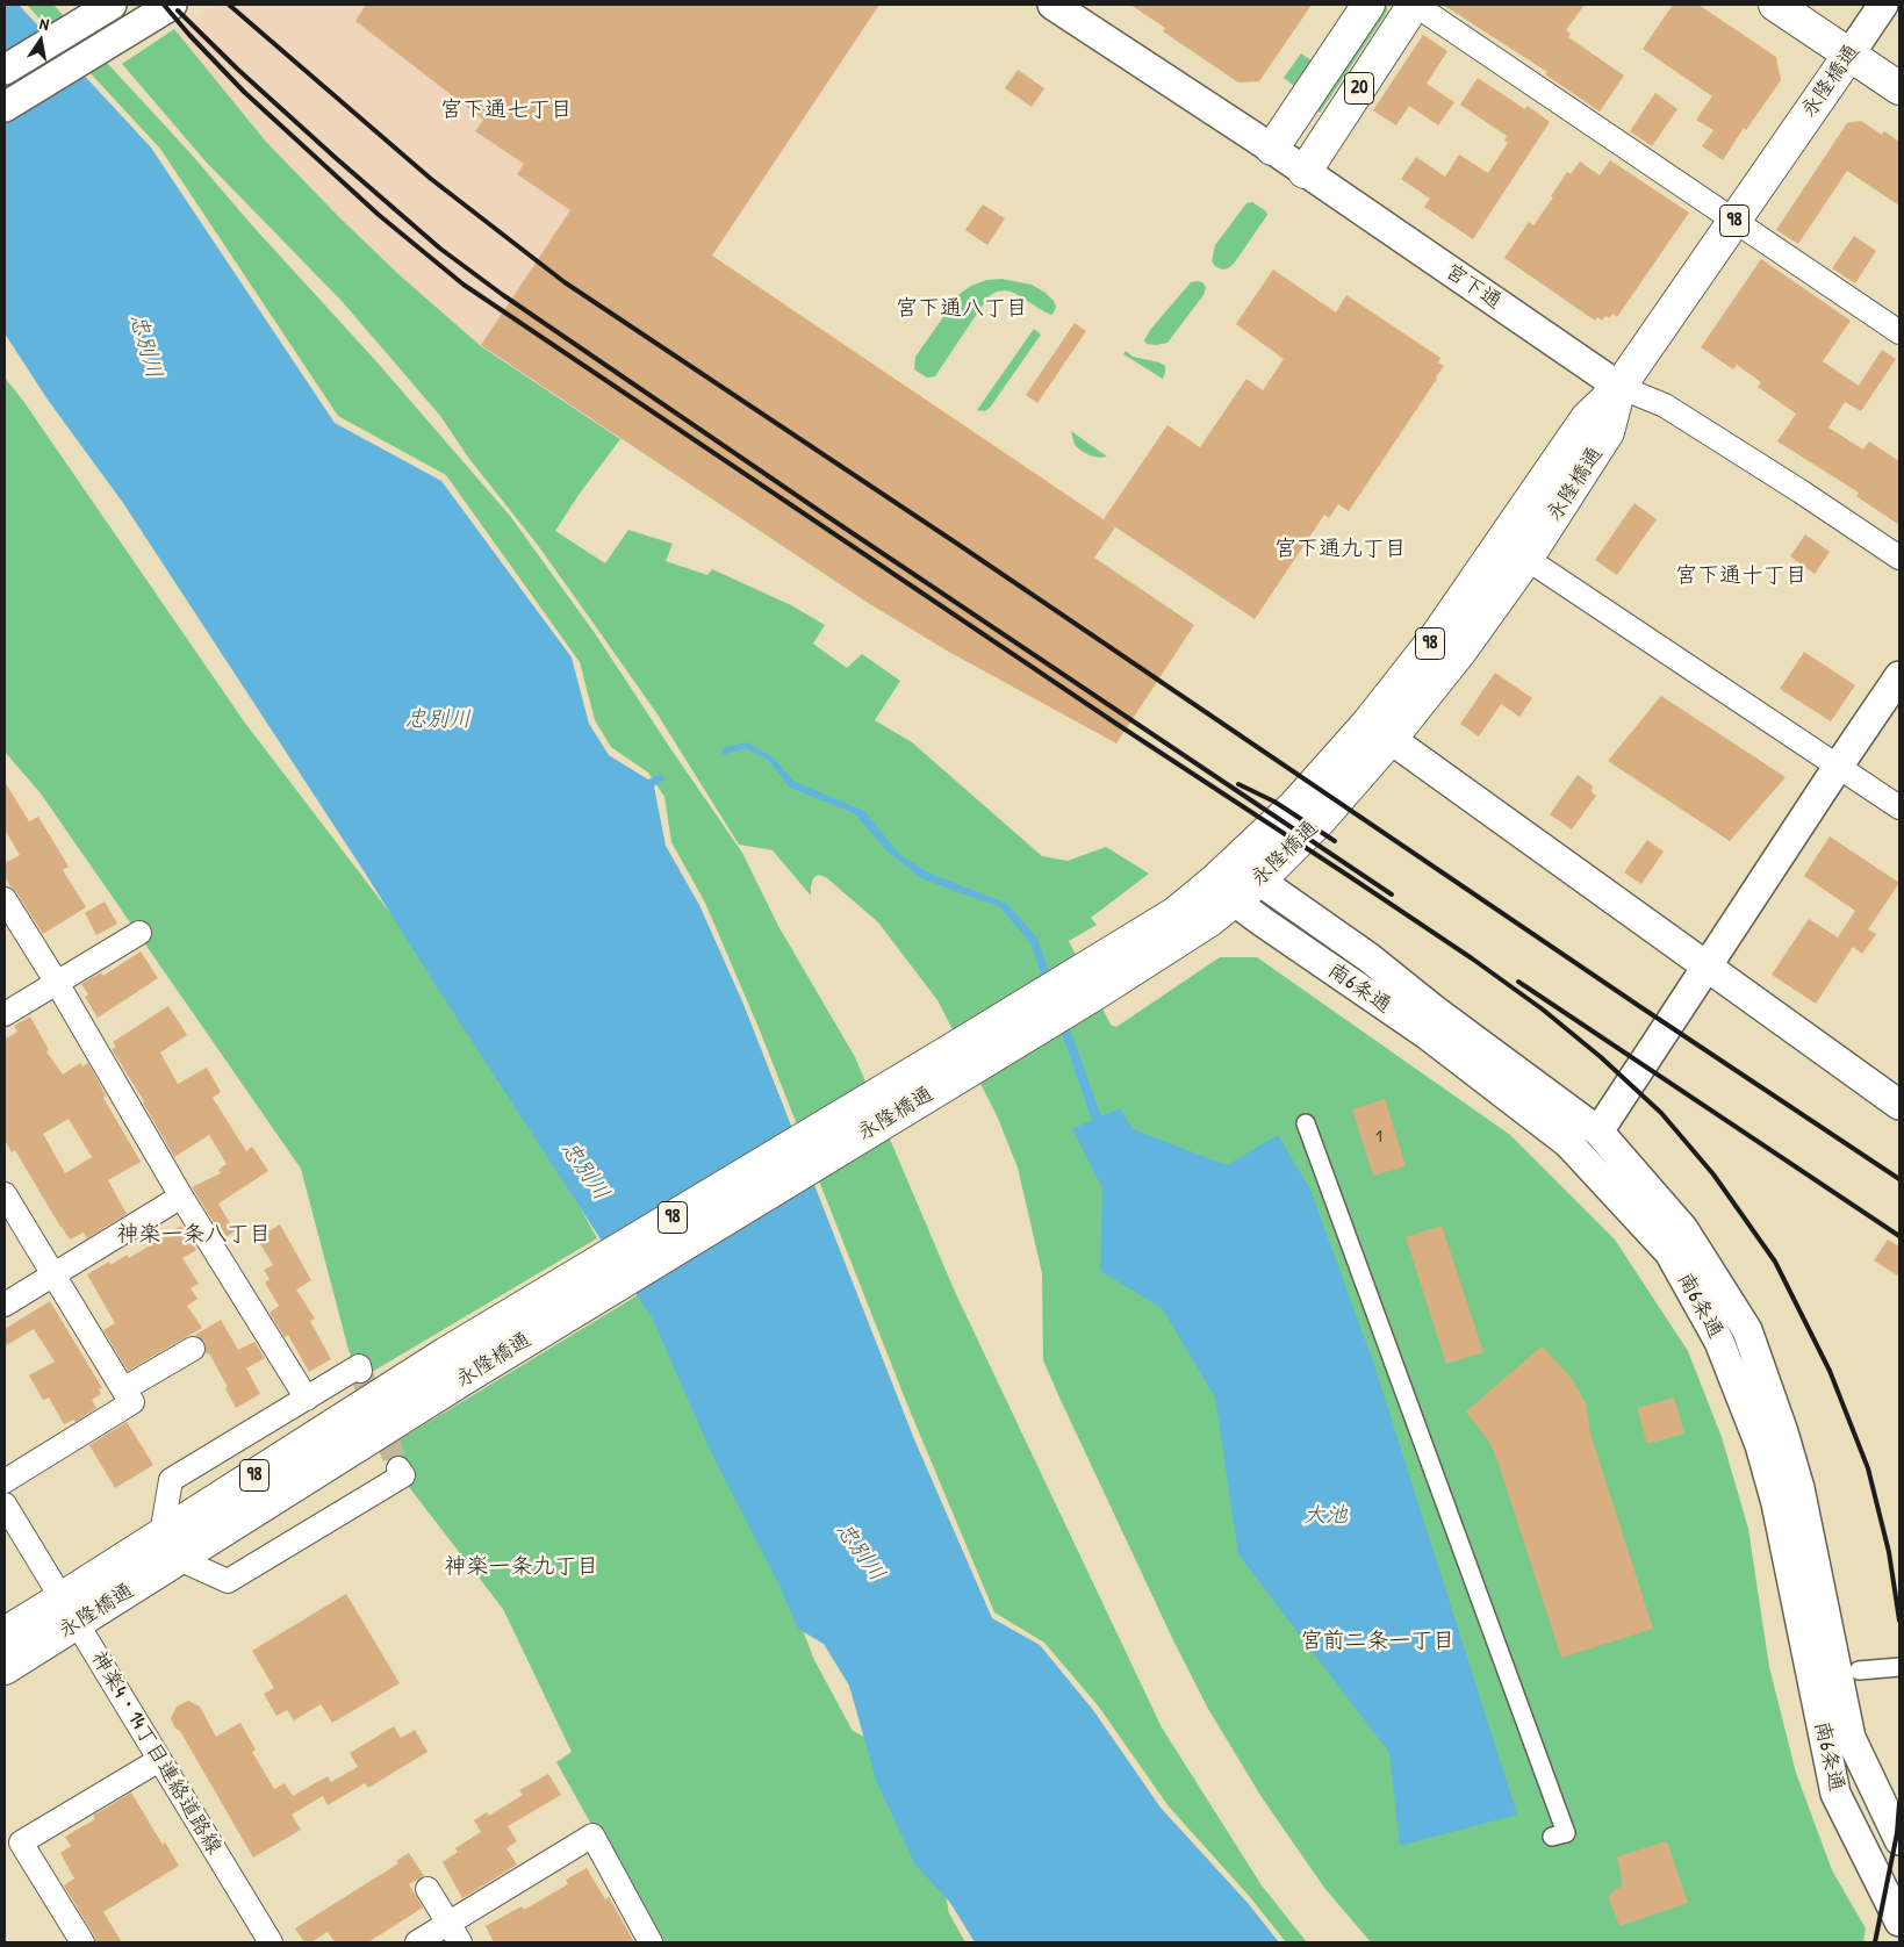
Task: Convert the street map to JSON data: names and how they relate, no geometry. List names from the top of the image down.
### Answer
{
  "streets": {
    "main road": ["永隆橋通", "20", "98"],
    "street": ["宮下通", "南6条通", "神楽4・14丁目連絡道路線"]
  },
  "crossings": [
    ["永隆橋通", "宮下通"],
    ["永隆橋通", "南6条通"],
    ["永隆橋通", "神楽4・14丁目連絡道路線"],
    ["20", "宮下通"]
  ],
  "districts": [
    "宮下通七丁目",
    "宮下通八丁目",
    "宮下通九丁目",
    "宮下通十丁目",
    "神楽一条八丁目",
    "神楽一条九丁目",
    "宮前二条一丁目"
  ],
  "water": ["忠別川", "大池"],
  "house_numbers": ["1"],
  "north": "top"
}
